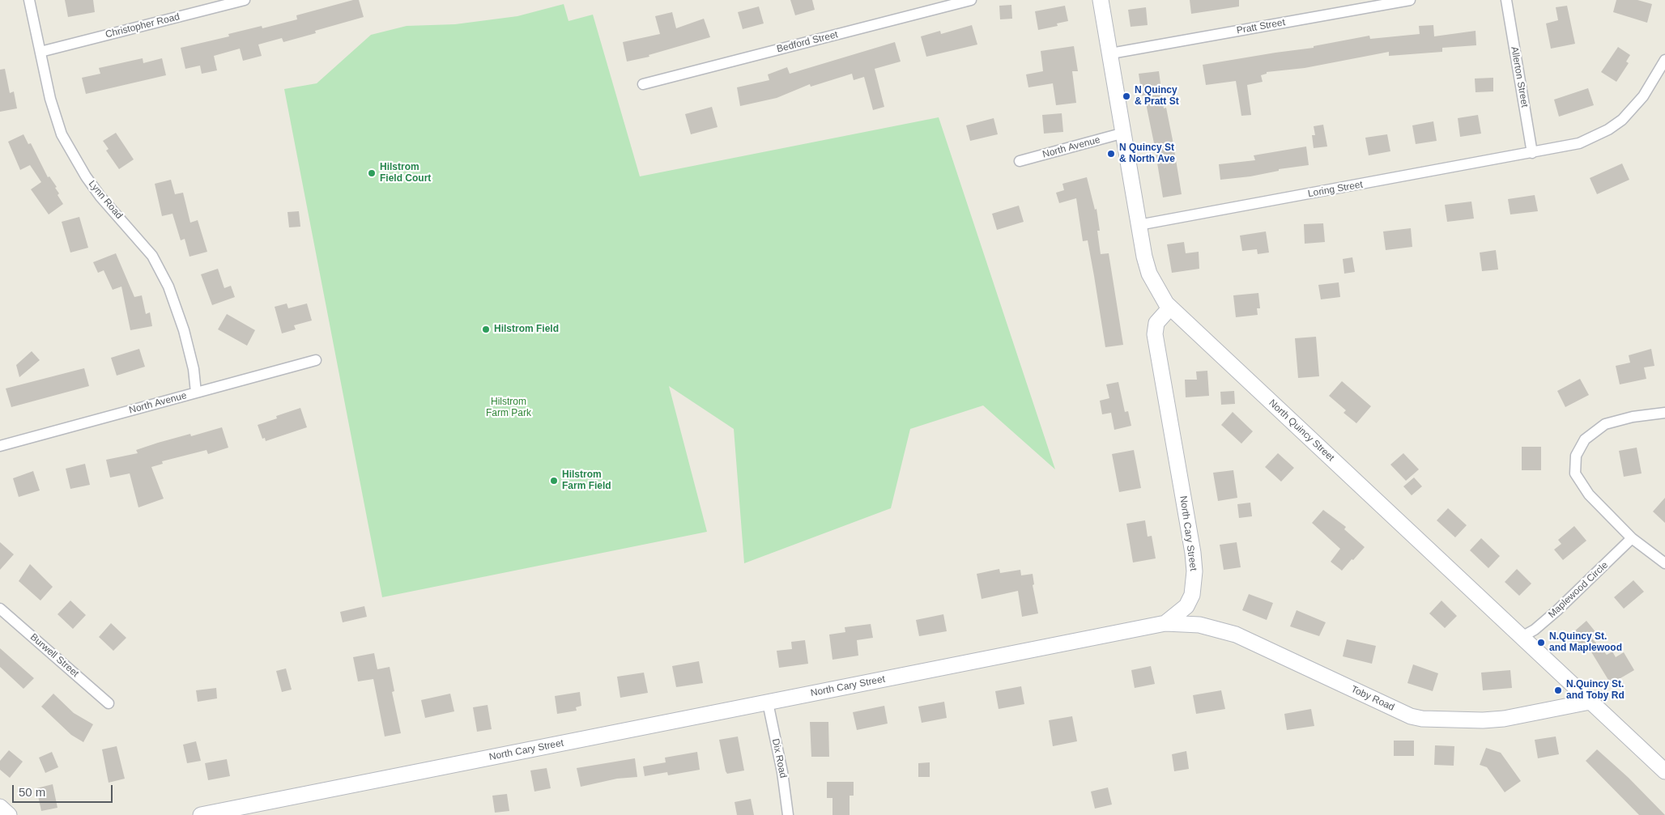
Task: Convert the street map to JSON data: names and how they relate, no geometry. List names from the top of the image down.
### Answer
{
  "streets": {
    "main road": ["North Quincy Street", "North Cary Street", "Toby Road"],
    "street": [
      "Christopher Road",
      "Pratt Street",
      "Bedford Street",
      "Allerton Street",
      "North Avenue",
      "Loring Street",
      "Lynn Road",
      "Maplewood Circle",
      "Burwell Street",
      "Dix Road"
    ]
  },
  "crossings": [
    ["Christopher Road", "Lynn Road"],
    ["Pratt Street", "North Quincy Street"],
    ["Allerton Street", "Loring Street"],
    ["North Avenue", "Lynn Road"],
    ["North Avenue", "North Quincy Street"],
    ["Loring Street", "North Quincy Street"],
    ["North Quincy Street", "North Cary Street"],
    ["North Quincy Street", "Maplewood Circle"],
    ["North Quincy Street", "Toby Road"],
    ["North Cary Street", "Toby Road"],
    ["North Cary Street", "Dix Road"]
  ],
  "parks": ["Hilstrom Farm Park"],
  "places": [
    "N Quincy & Pratt St",
    "N Quincy St & North Ave",
    "Hilstrom Field Court",
    "Hilstrom Field",
    "Hilstrom Farm Field",
    "N.Quincy St. and Maplewood",
    "N.Quincy St. and Toby Rd"
  ],
  "scale_bar": "50 m"
}
